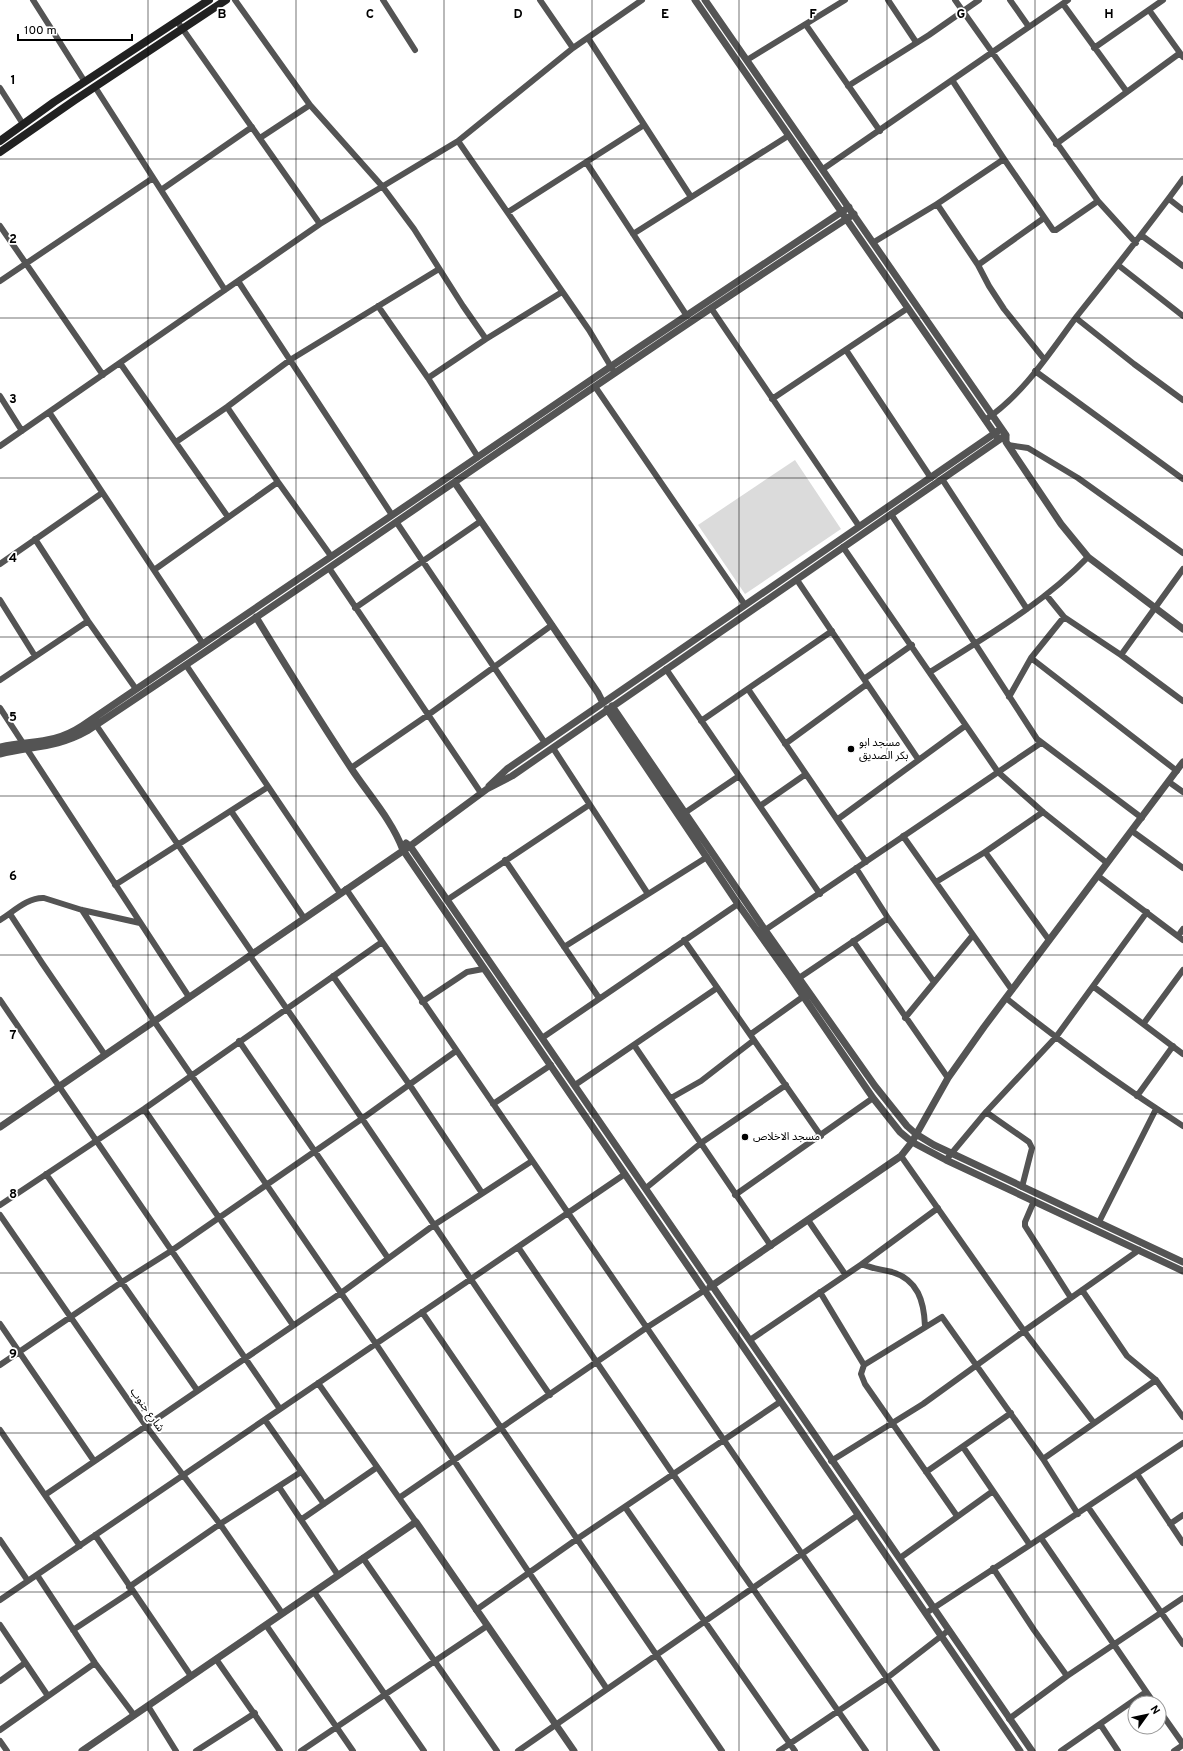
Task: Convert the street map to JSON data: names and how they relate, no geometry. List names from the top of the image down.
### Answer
{
  "streets": {
    "street": ["شارع جنوب"]
  },
  "places": ["مسجد ابو بكر الصديق", "مسجد الاخلاص"],
  "scale_bar": "100 m",
  "north": "top right",
  "grid": {
    "columns": [
      "B",
      "C",
      "D",
      "E",
      "F",
      "G",
      "H"
    ],
    "rows": [
      "1",
      "2",
      "3",
      "4",
      "5",
      "6",
      "7",
      "8",
      "9"
    ]
  }
}
